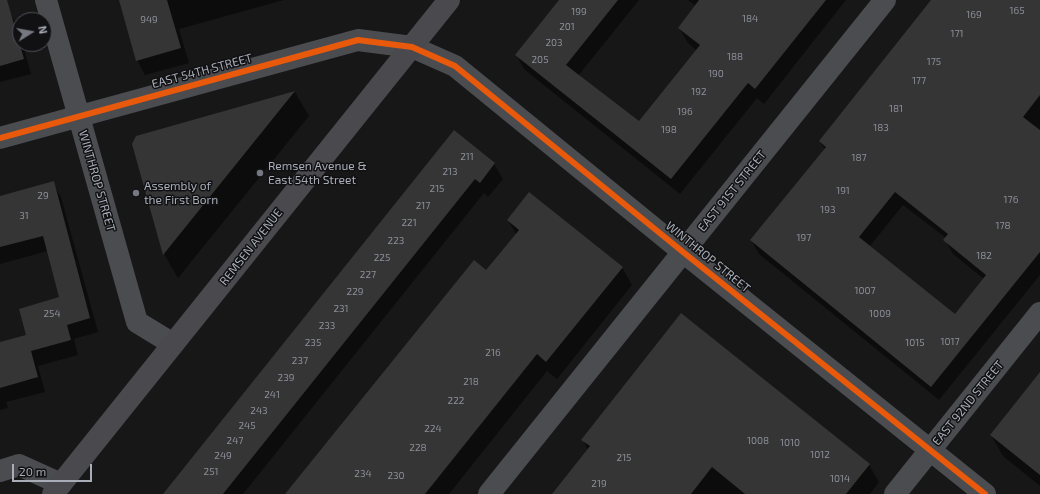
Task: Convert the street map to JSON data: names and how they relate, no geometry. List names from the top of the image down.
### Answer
{
  "streets": {
    "main road": ["REMSEN AVENUE"],
    "street": [
      "EAST 54TH STREET",
      "WINTHROP STREET",
      "EAST 91ST STREET",
      "EAST 92ND STREET"
    ]
  },
  "crossings": [
    ["EAST 54TH STREET", "WINTHROP STREET"],
    ["EAST 54TH STREET", "REMSEN AVENUE"],
    ["WINTHROP STREET", "EAST 91ST STREET"],
    ["WINTHROP STREET", "REMSEN AVENUE"],
    ["WINTHROP STREET", "EAST 92ND STREET"]
  ],
  "places": ["Remsen Avenue & East 54th Street", "Assembly of the First Born"],
  "house_numbers": [
    "165",
    "199",
    "169",
    "184",
    "949",
    "201",
    "171",
    "203",
    "188",
    "205",
    "175",
    "190",
    "177",
    "192",
    "181",
    "196",
    "183",
    "198",
    "211",
    "187",
    "213",
    "215",
    "191",
    "29",
    "176",
    "217",
    "193",
    "31",
    "221",
    "178",
    "197",
    "223",
    "182",
    "225",
    "227",
    "1007",
    "229",
    "231",
    "254",
    "1009",
    "233",
    "1017",
    "235",
    "1015",
    "216",
    "237",
    "239",
    "218",
    "241",
    "222",
    "243",
    "245",
    "224",
    "247",
    "1008",
    "1010",
    "228",
    "1012",
    "249",
    "215",
    "251",
    "234",
    "230",
    "1014",
    "219"
  ],
  "scale_bar": "20 m",
  "north": "right"
}
